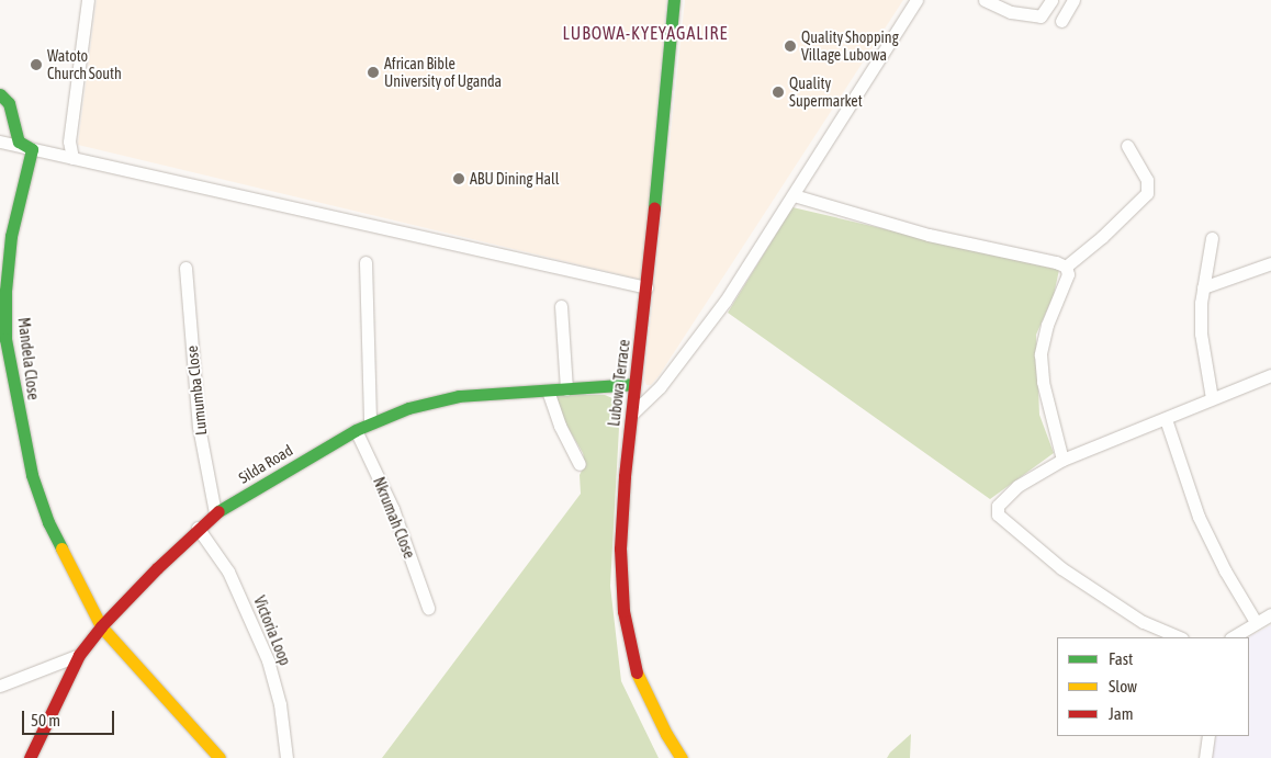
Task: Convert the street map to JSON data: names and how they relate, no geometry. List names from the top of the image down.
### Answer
{
  "streets": {
    "street": [
      "Mandela Close",
      "Lubowa Terrace",
      "Lumumba Close",
      "Silda Road",
      "Nkrumah Close",
      "Victoria Loop"
    ]
  },
  "crossings": [
    ["Mandela Close", "Silda Road"],
    ["Lubowa Terrace", "Silda Road"],
    ["Lumumba Close", "Silda Road"],
    ["Silda Road", "Nkrumah Close"],
    ["Silda Road", "Victoria Loop"]
  ],
  "districts": ["LUBOWA-KYEYAGALIRE"],
  "places": [
    "Quality Shopping Village Lubowa",
    "Watoto Church South",
    "African Bible University of Uganda",
    "Quality Supermarket",
    "ABU Dining Hall"
  ],
  "legend": ["Fast", "Slow", "Jam"],
  "scale_bar": "50 m"
}
